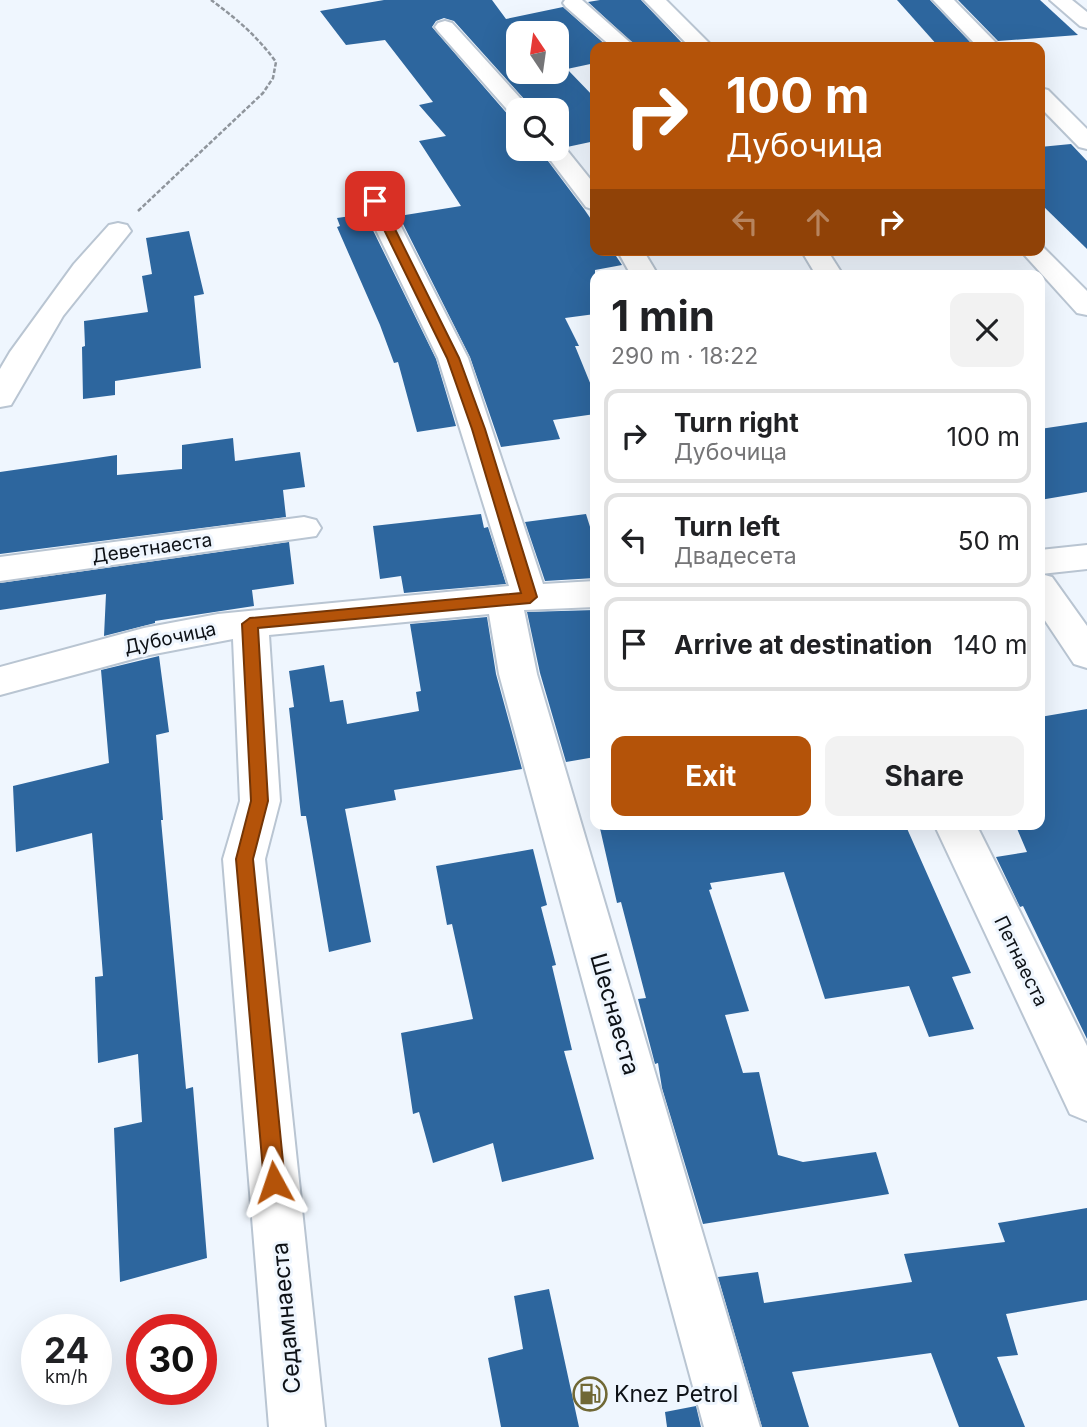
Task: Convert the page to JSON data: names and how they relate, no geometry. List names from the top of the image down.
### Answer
{
  "streets": {
    "street": [
      "Деветнаеста",
      "Дубочица",
      "Петнаеста",
      "Шеснаеста",
      "Седамнаеста"
    ]
  },
  "crossings": [
    ["Дубочица", "Шеснаеста"],
    ["Дубочица", "Седамнаеста"]
  ],
  "places": {
    "fuel station": ["Knez Petrol"]
  },
  "north": "top",
  "page": {
    "turn": ["100 m", "Дубочица"],
    "heading": ["1 min", "290 m · 18:22"],
    "list": [
      {
        "name": "Turn right",
        "note": "Дубочица",
        "value": "100 m"
      },
      {
        "name": "Turn left",
        "note": "Двадесета",
        "value": "50 m"
      },
      {
        "name": "Arrive at destination",
        "value": "140 m"
      }
    ],
    "buttons": ["Exit", "Share"],
    "speed": "24 km/h",
    "limit": "30"
  }
}
